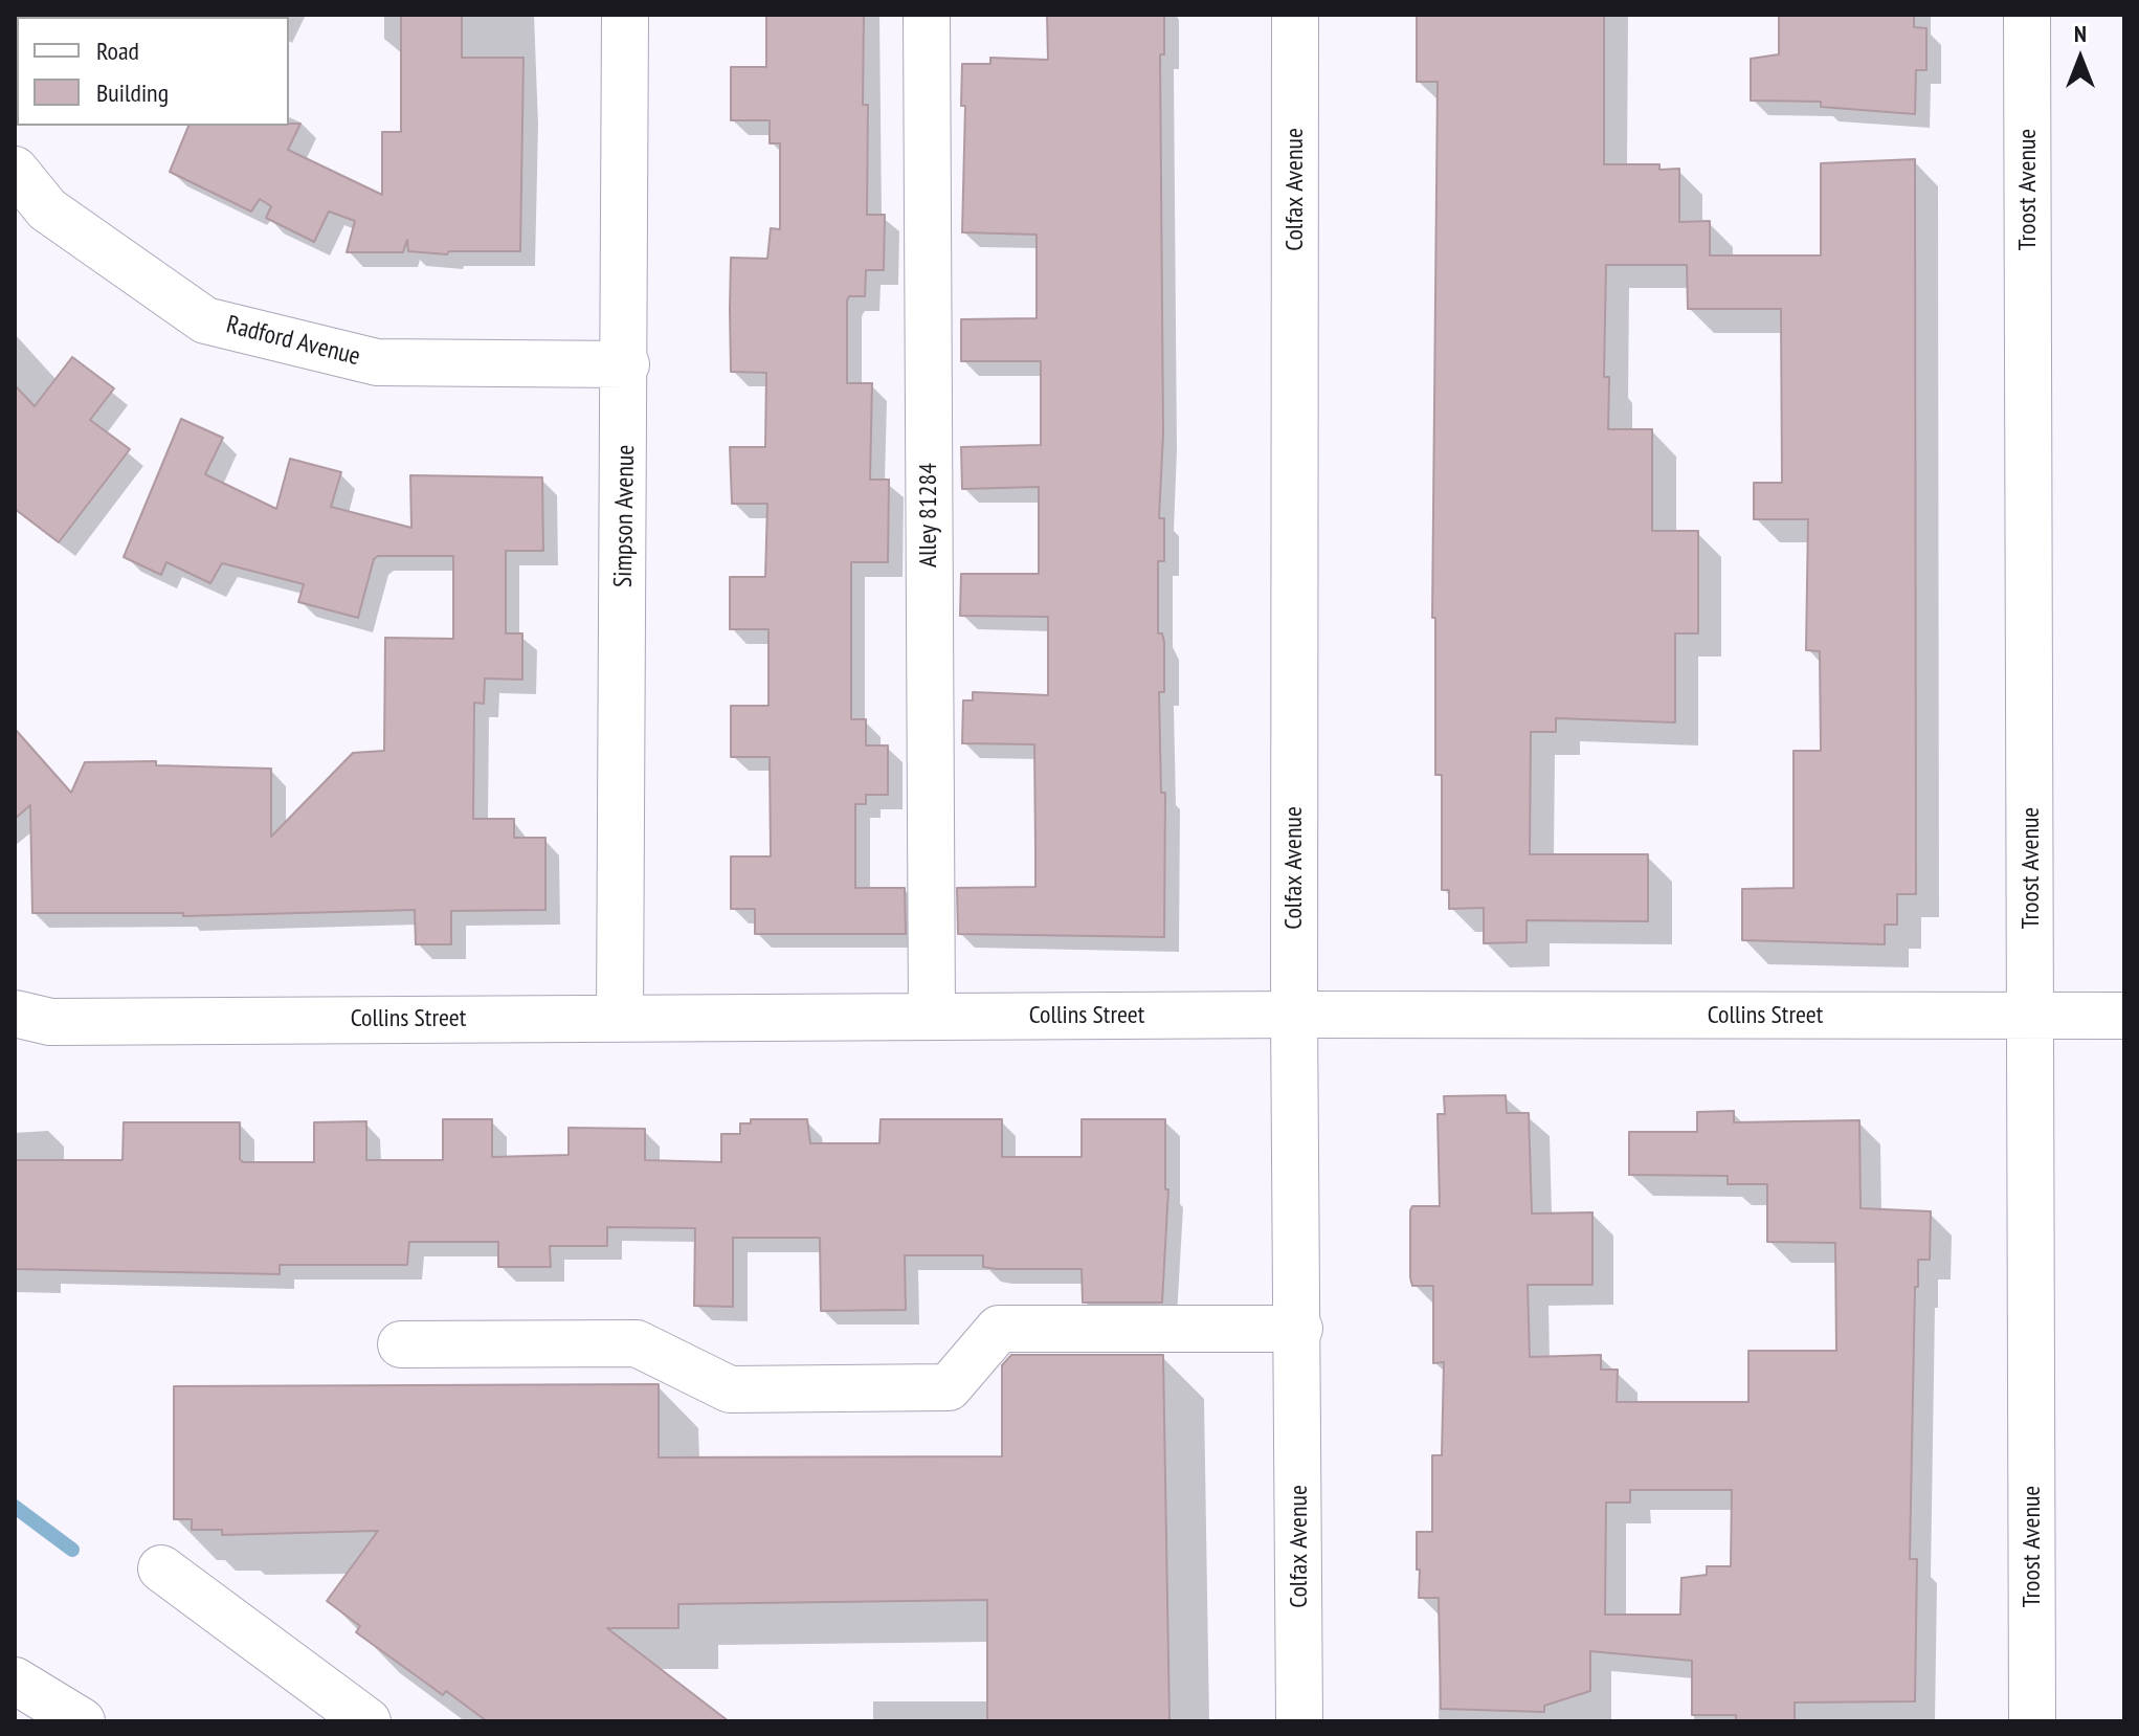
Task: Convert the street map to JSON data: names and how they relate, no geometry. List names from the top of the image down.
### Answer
{
  "streets": {
    "main road": [
      "Colfax Avenue",
      "Troost Avenue",
      "Radford Avenue",
      "Alley 81284",
      "Simpson Avenue",
      "Collins Street"
    ]
  },
  "crossings": [
    ["Colfax Avenue", "Collins Street"],
    ["Troost Avenue", "Collins Street"],
    ["Radford Avenue", "Simpson Avenue"],
    ["Alley 81284", "Collins Street"],
    ["Simpson Avenue", "Collins Street"]
  ],
  "legend": ["Road", "Building"],
  "north": "top"
}
